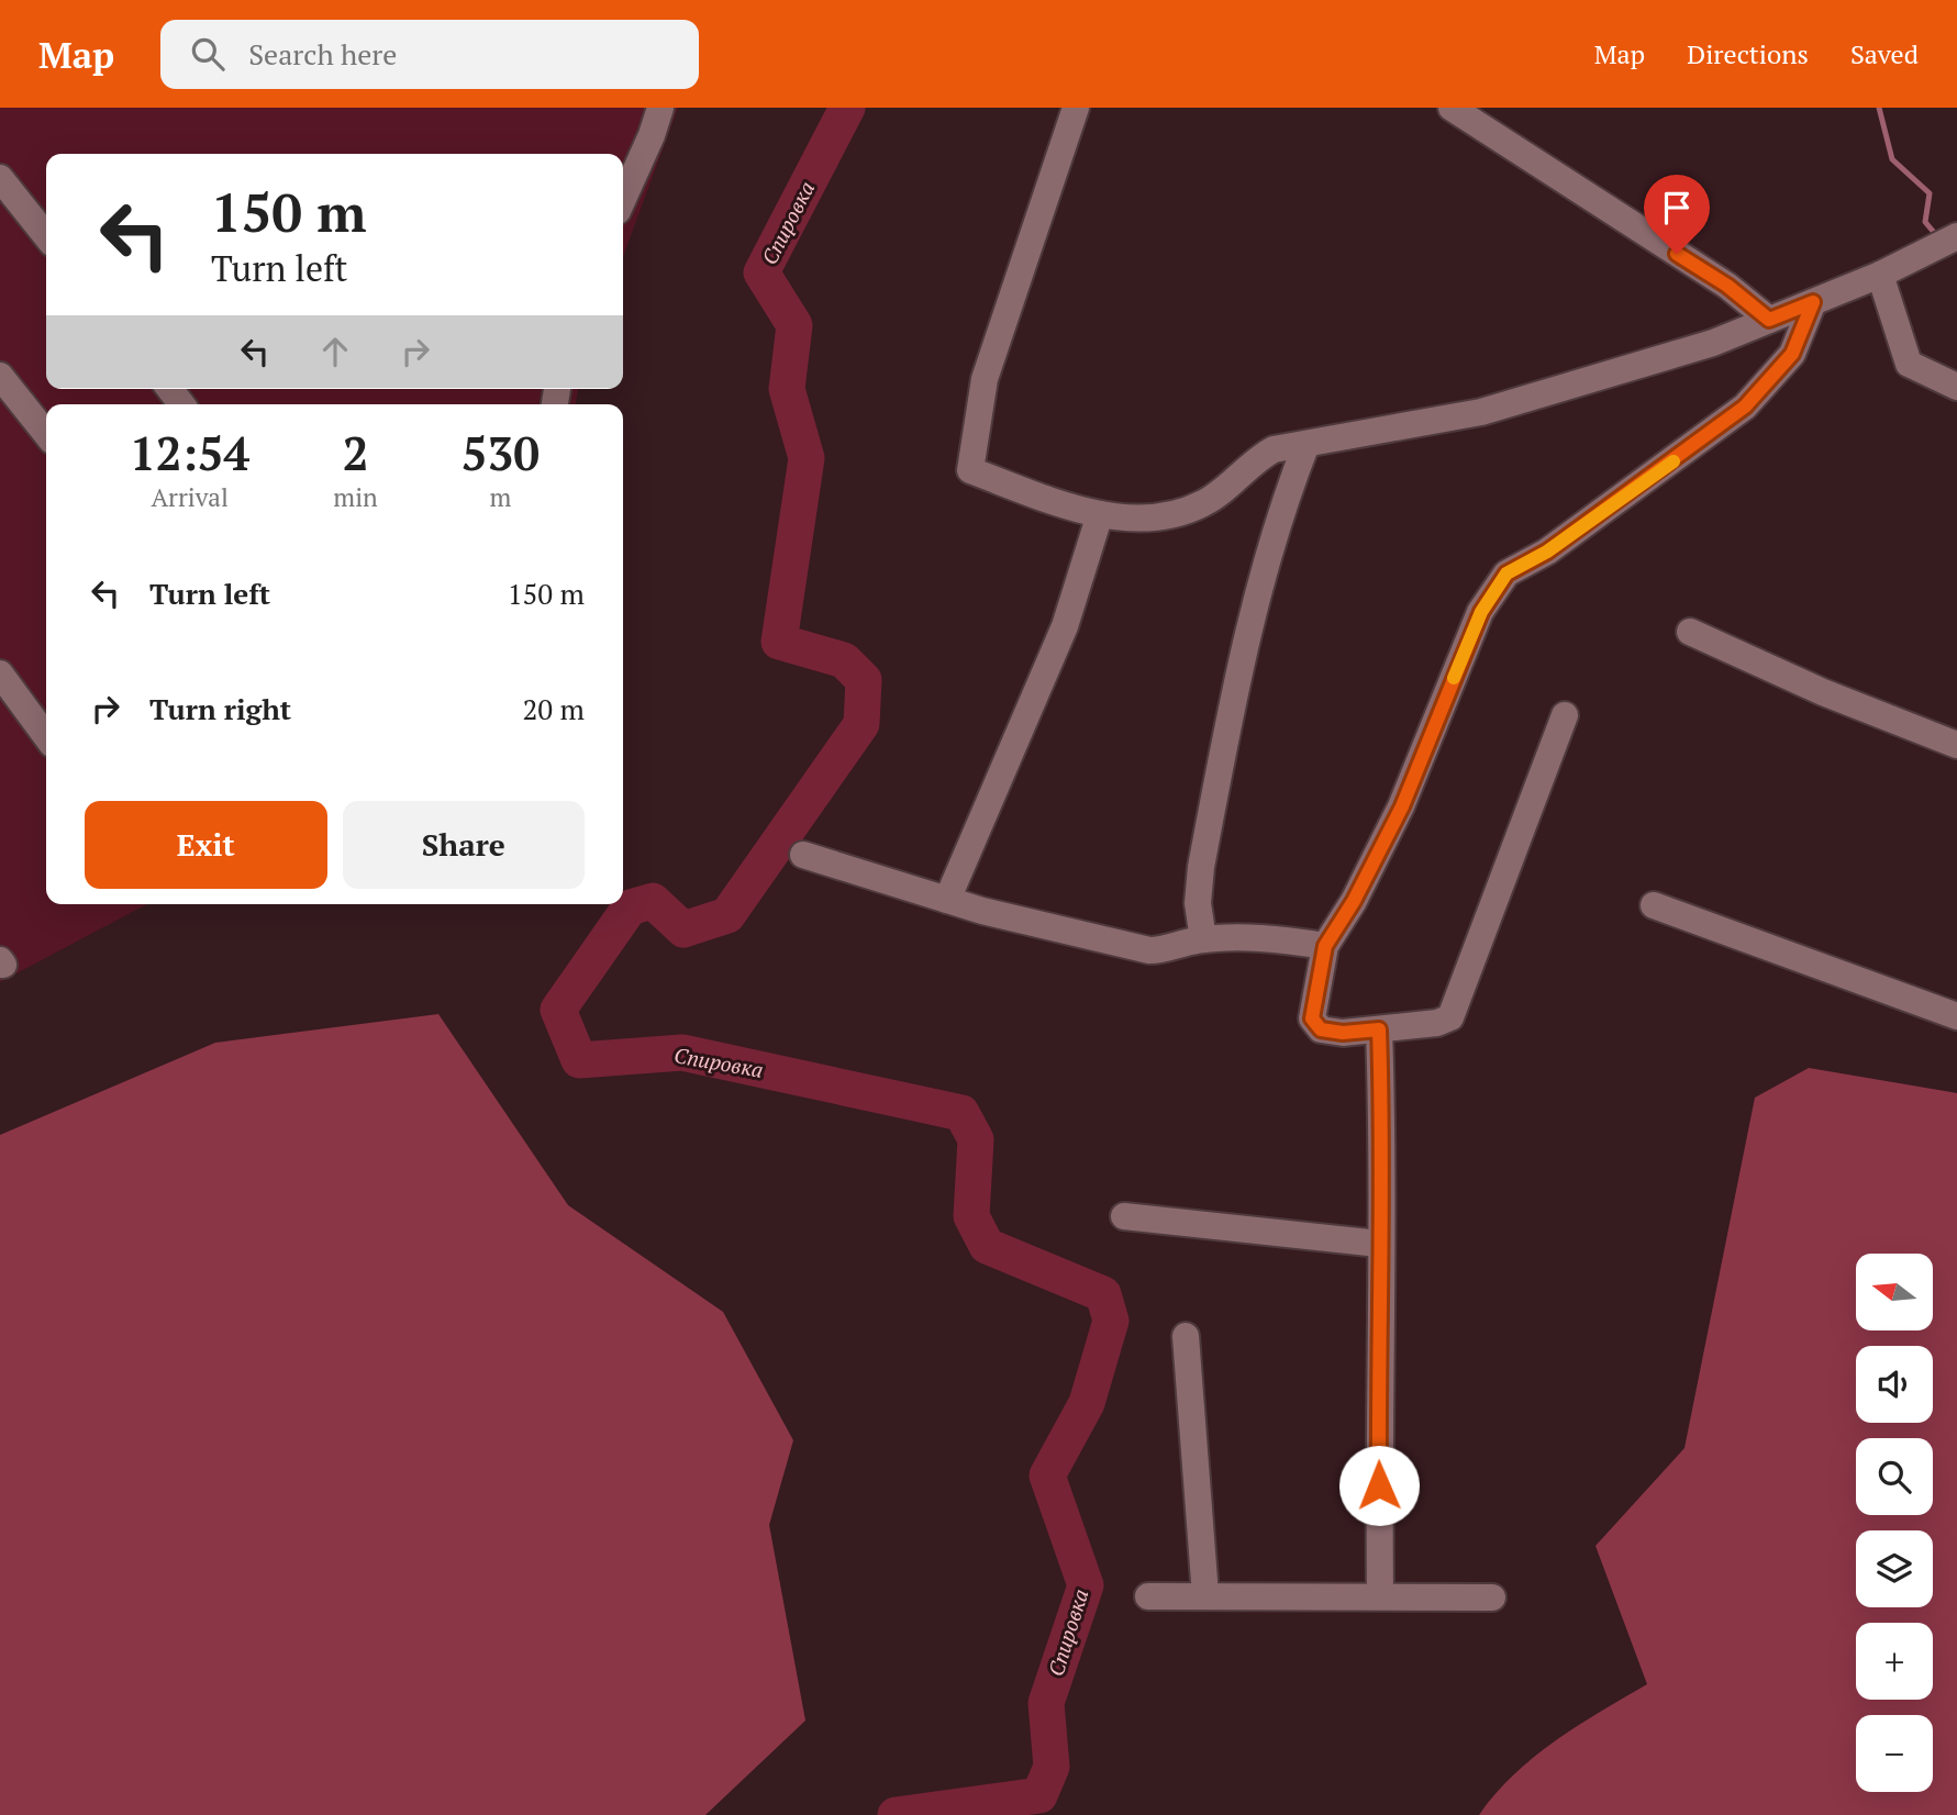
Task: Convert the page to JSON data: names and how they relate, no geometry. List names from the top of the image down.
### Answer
{
  "water": ["Спировка"],
  "north": "left",
  "page": {
    "header": "Map",
    "search": "Search here",
    "nav": ["Map", "Directions", "Saved"],
    "turn": ["150 m", "Turn left"],
    "eta": [
      "12:54",
      "Arrival",
      "2",
      "min",
      "530",
      "m"
    ],
    "list": [
      {
        "name": "Turn left",
        "value": "150 m"
      },
      {
        "name": "Turn right",
        "value": "20 m"
      }
    ],
    "buttons": ["Exit", "Share"],
    "map_buttons": ["+", "−"]
  }
}
